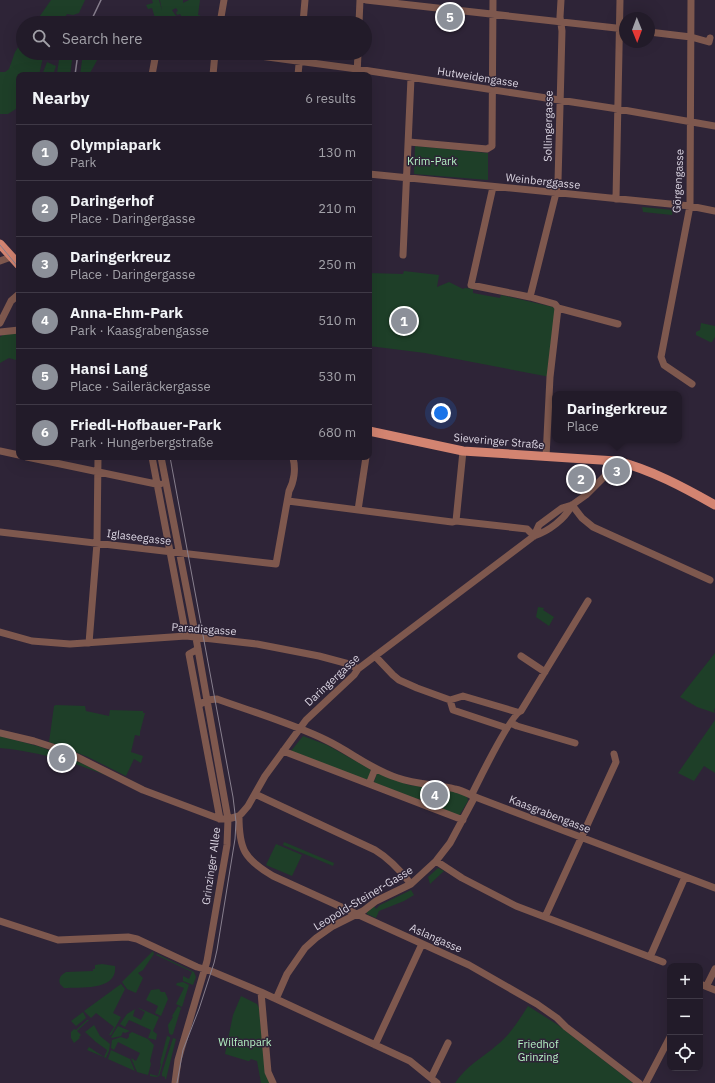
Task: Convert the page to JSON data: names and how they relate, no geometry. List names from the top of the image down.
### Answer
{
  "streets": {
    "main road": ["Sieveringer Straße"],
    "street": [
      "Hutweidengasse",
      "Sollingergasse",
      "Weinberggasse",
      "Görgengasse",
      "Iglaseegasse",
      "Paradisgasse",
      "Daringergasse",
      "Kaasgrabengasse",
      "Grinzinger Allee",
      "Leopold-Steiner-Gasse",
      "Aslangasse"
    ]
  },
  "crossings": [
    ["Hutweidengasse", "Sollingergasse"],
    ["Hutweidengasse", "Görgengasse"],
    ["Sollingergasse", "Weinberggasse"],
    ["Weinberggasse", "Görgengasse"],
    ["Sieveringer Straße", "Daringergasse"],
    ["Iglaseegasse", "Grinzinger Allee"],
    ["Paradisgasse", "Daringergasse"],
    ["Paradisgasse", "Grinzinger Allee"],
    ["Daringergasse", "Kaasgrabengasse"],
    ["Daringergasse", "Aslangasse"],
    ["Kaasgrabengasse", "Grinzinger Allee"],
    ["Kaasgrabengasse", "Leopold-Steiner-Gasse"],
    ["Leopold-Steiner-Gasse", "Aslangasse"]
  ],
  "parks": ["Krim-Park", "Wilfanpark", "Friedhof Grinzing"],
  "north": "bottom",
  "page": {
    "pins": [
      "5",
      "1",
      "3",
      "2",
      "6",
      "4"
    ],
    "search": "Search here",
    "heading": ["Nearby", "6 results"],
    "list": [
      {
        "mark": "1",
        "name": "Olympiapark",
        "note": "Park",
        "value": "130 m"
      },
      {
        "mark": "2",
        "name": "Daringerhof",
        "note": "Place · Daringergasse",
        "value": "210 m"
      },
      {
        "mark": "3",
        "name": "Daringerkreuz",
        "note": "Place · Daringergasse",
        "value": "250 m"
      },
      {
        "mark": "4",
        "name": "Anna-Ehm-Park",
        "note": "Park · Kaasgrabengasse",
        "value": "510 m"
      },
      {
        "mark": "5",
        "name": "Hansi Lang",
        "note": "Place · Saileräckergasse",
        "value": "530 m"
      },
      {
        "mark": "6",
        "name": "Friedl-Hofbauer-Park",
        "note": "Park · Hungerbergstraße",
        "value": "680 m"
      }
    ],
    "popup": ["Daringerkreuz", "Place"],
    "map_buttons": ["+", "−"]
  }
}
